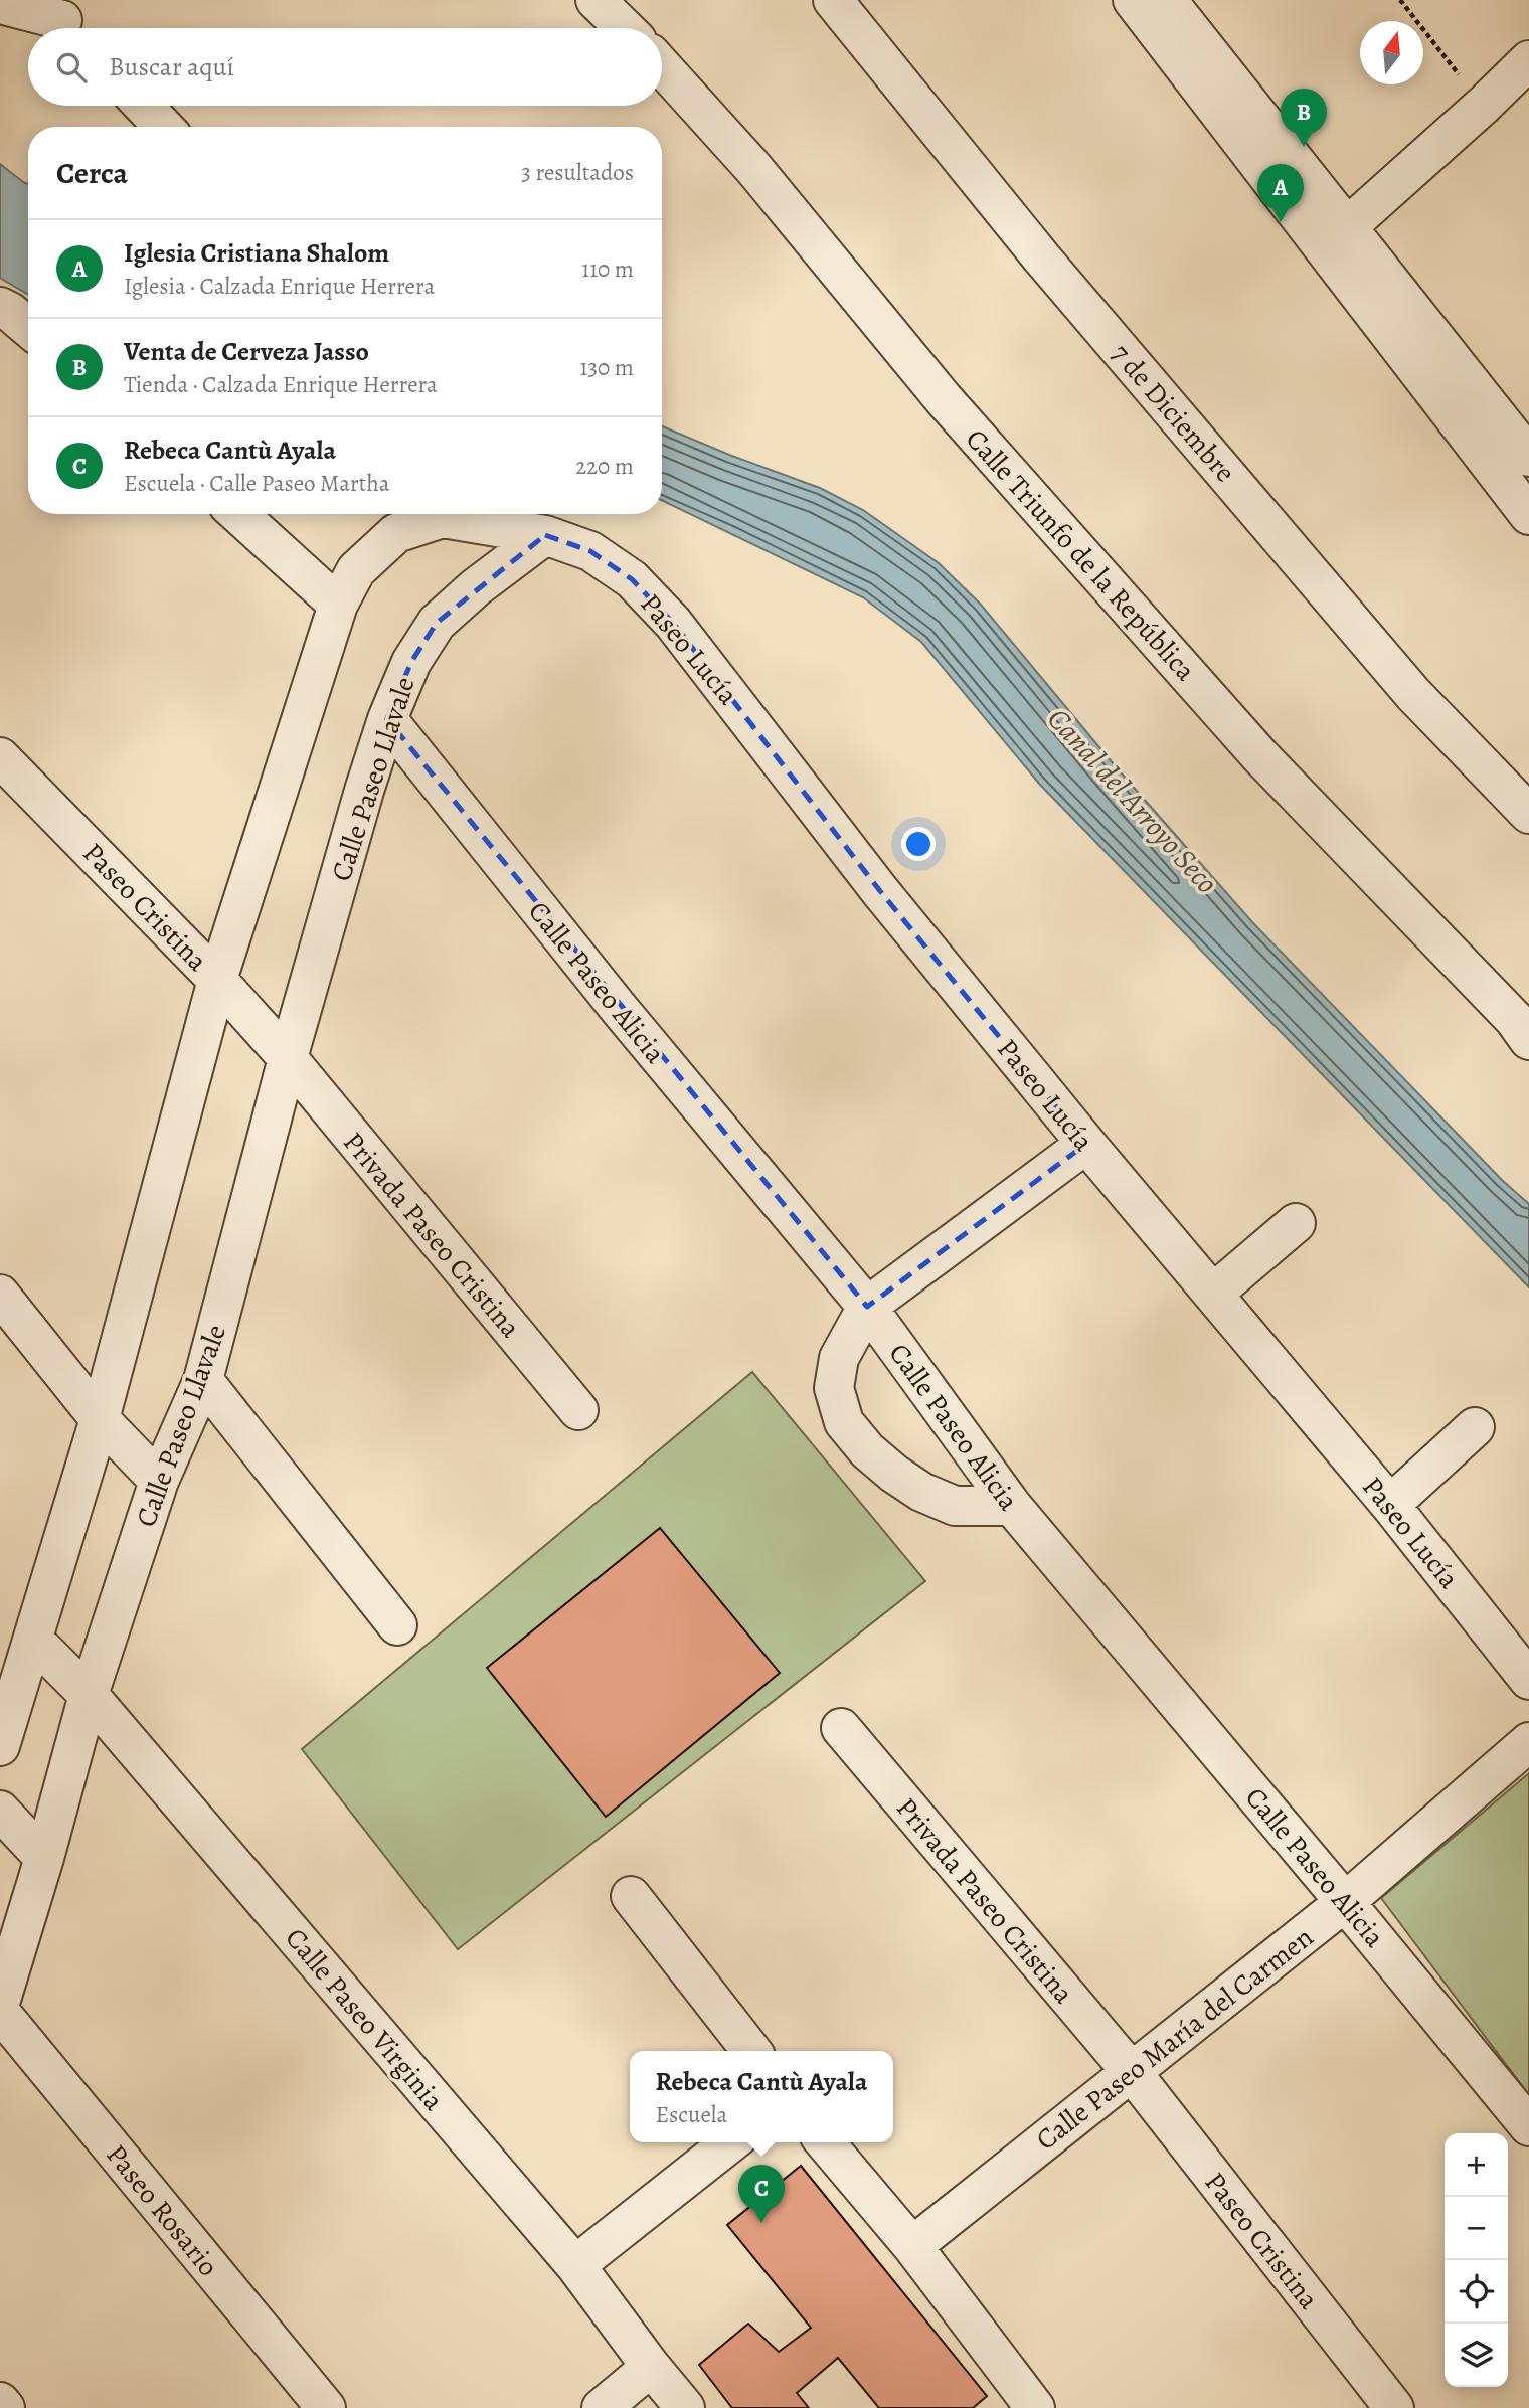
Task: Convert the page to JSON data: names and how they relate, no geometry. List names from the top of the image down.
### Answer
{
  "streets": {
    "street": [
      "7 de Diciembre",
      "Calle Triunfo de la República",
      "Paseo Lucía",
      "Calle Paseo Llavale",
      "Paseo Cristina",
      "Calle Paseo Alicia",
      "Privada Paseo Cristina",
      "Calle Paseo Virginia",
      "Calle Paseo María del Carmen",
      "Paseo Rosario"
    ]
  },
  "crossings": [
    ["Paseo Lucía", "Calle Paseo Llavale"],
    ["Calle Paseo Llavale", "Paseo Cristina"],
    ["Calle Paseo Llavale", "Calle Paseo Alicia"],
    ["Calle Paseo Llavale", "Privada Paseo Cristina"],
    ["Calle Paseo Llavale", "Calle Paseo Virginia"],
    ["Paseo Cristina", "Privada Paseo Cristina"],
    ["Paseo Cristina", "Calle Paseo María del Carmen"],
    ["Calle Paseo Alicia", "Calle Paseo María del Carmen"],
    ["Privada Paseo Cristina", "Calle Paseo María del Carmen"]
  ],
  "water": ["Canal del Arroyo Seco"],
  "north": "top",
  "page": {
    "search": "Buscar aquí",
    "pins": ["B", "A", "C"],
    "heading": ["Cerca", "3 resultados"],
    "list": [
      {
        "mark": "A",
        "name": "Iglesia Cristiana Shalom",
        "note": "Iglesia · Calzada Enrique Herrera",
        "value": "110 m"
      },
      {
        "mark": "B",
        "name": "Venta de Cerveza Jasso",
        "note": "Tienda · Calzada Enrique Herrera",
        "value": "130 m"
      },
      {
        "mark": "C",
        "name": "Rebeca Cantù Ayala",
        "note": "Escuela · Calle Paseo Martha",
        "value": "220 m"
      }
    ],
    "popup": ["Rebeca Cantù Ayala", "Escuela"],
    "map_buttons": ["+", "−"]
  }
}
